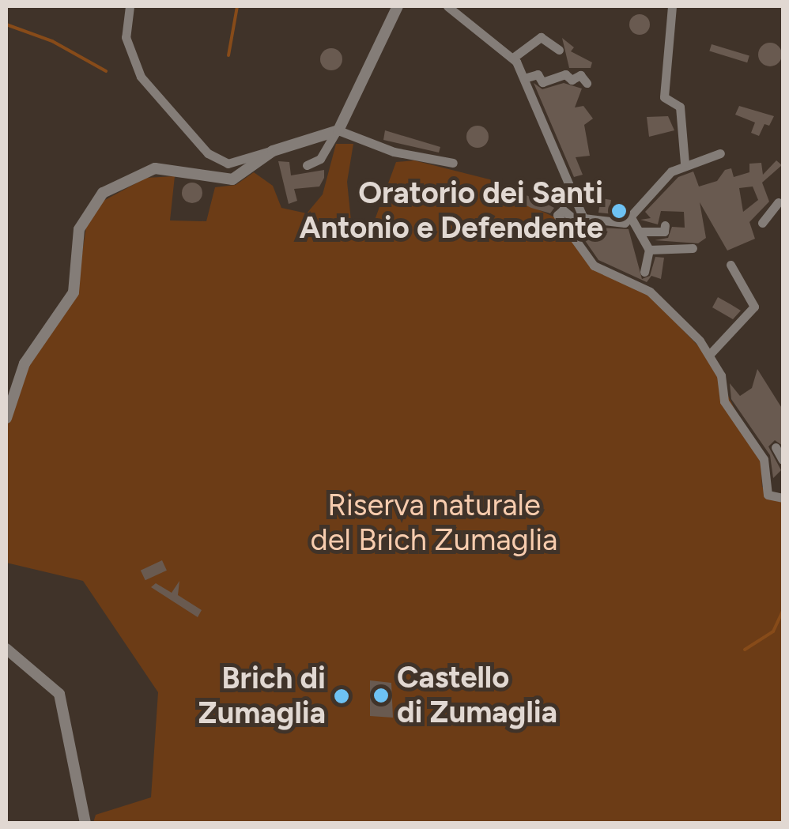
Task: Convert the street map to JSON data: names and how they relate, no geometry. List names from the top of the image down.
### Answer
{
  "parks": ["Riserva naturale del Brich Zumaglia"],
  "places": ["Oratorio dei Santi Antonio e Defendente", "Castello di Zumaglia", "Brich di Zumaglia"]
}
